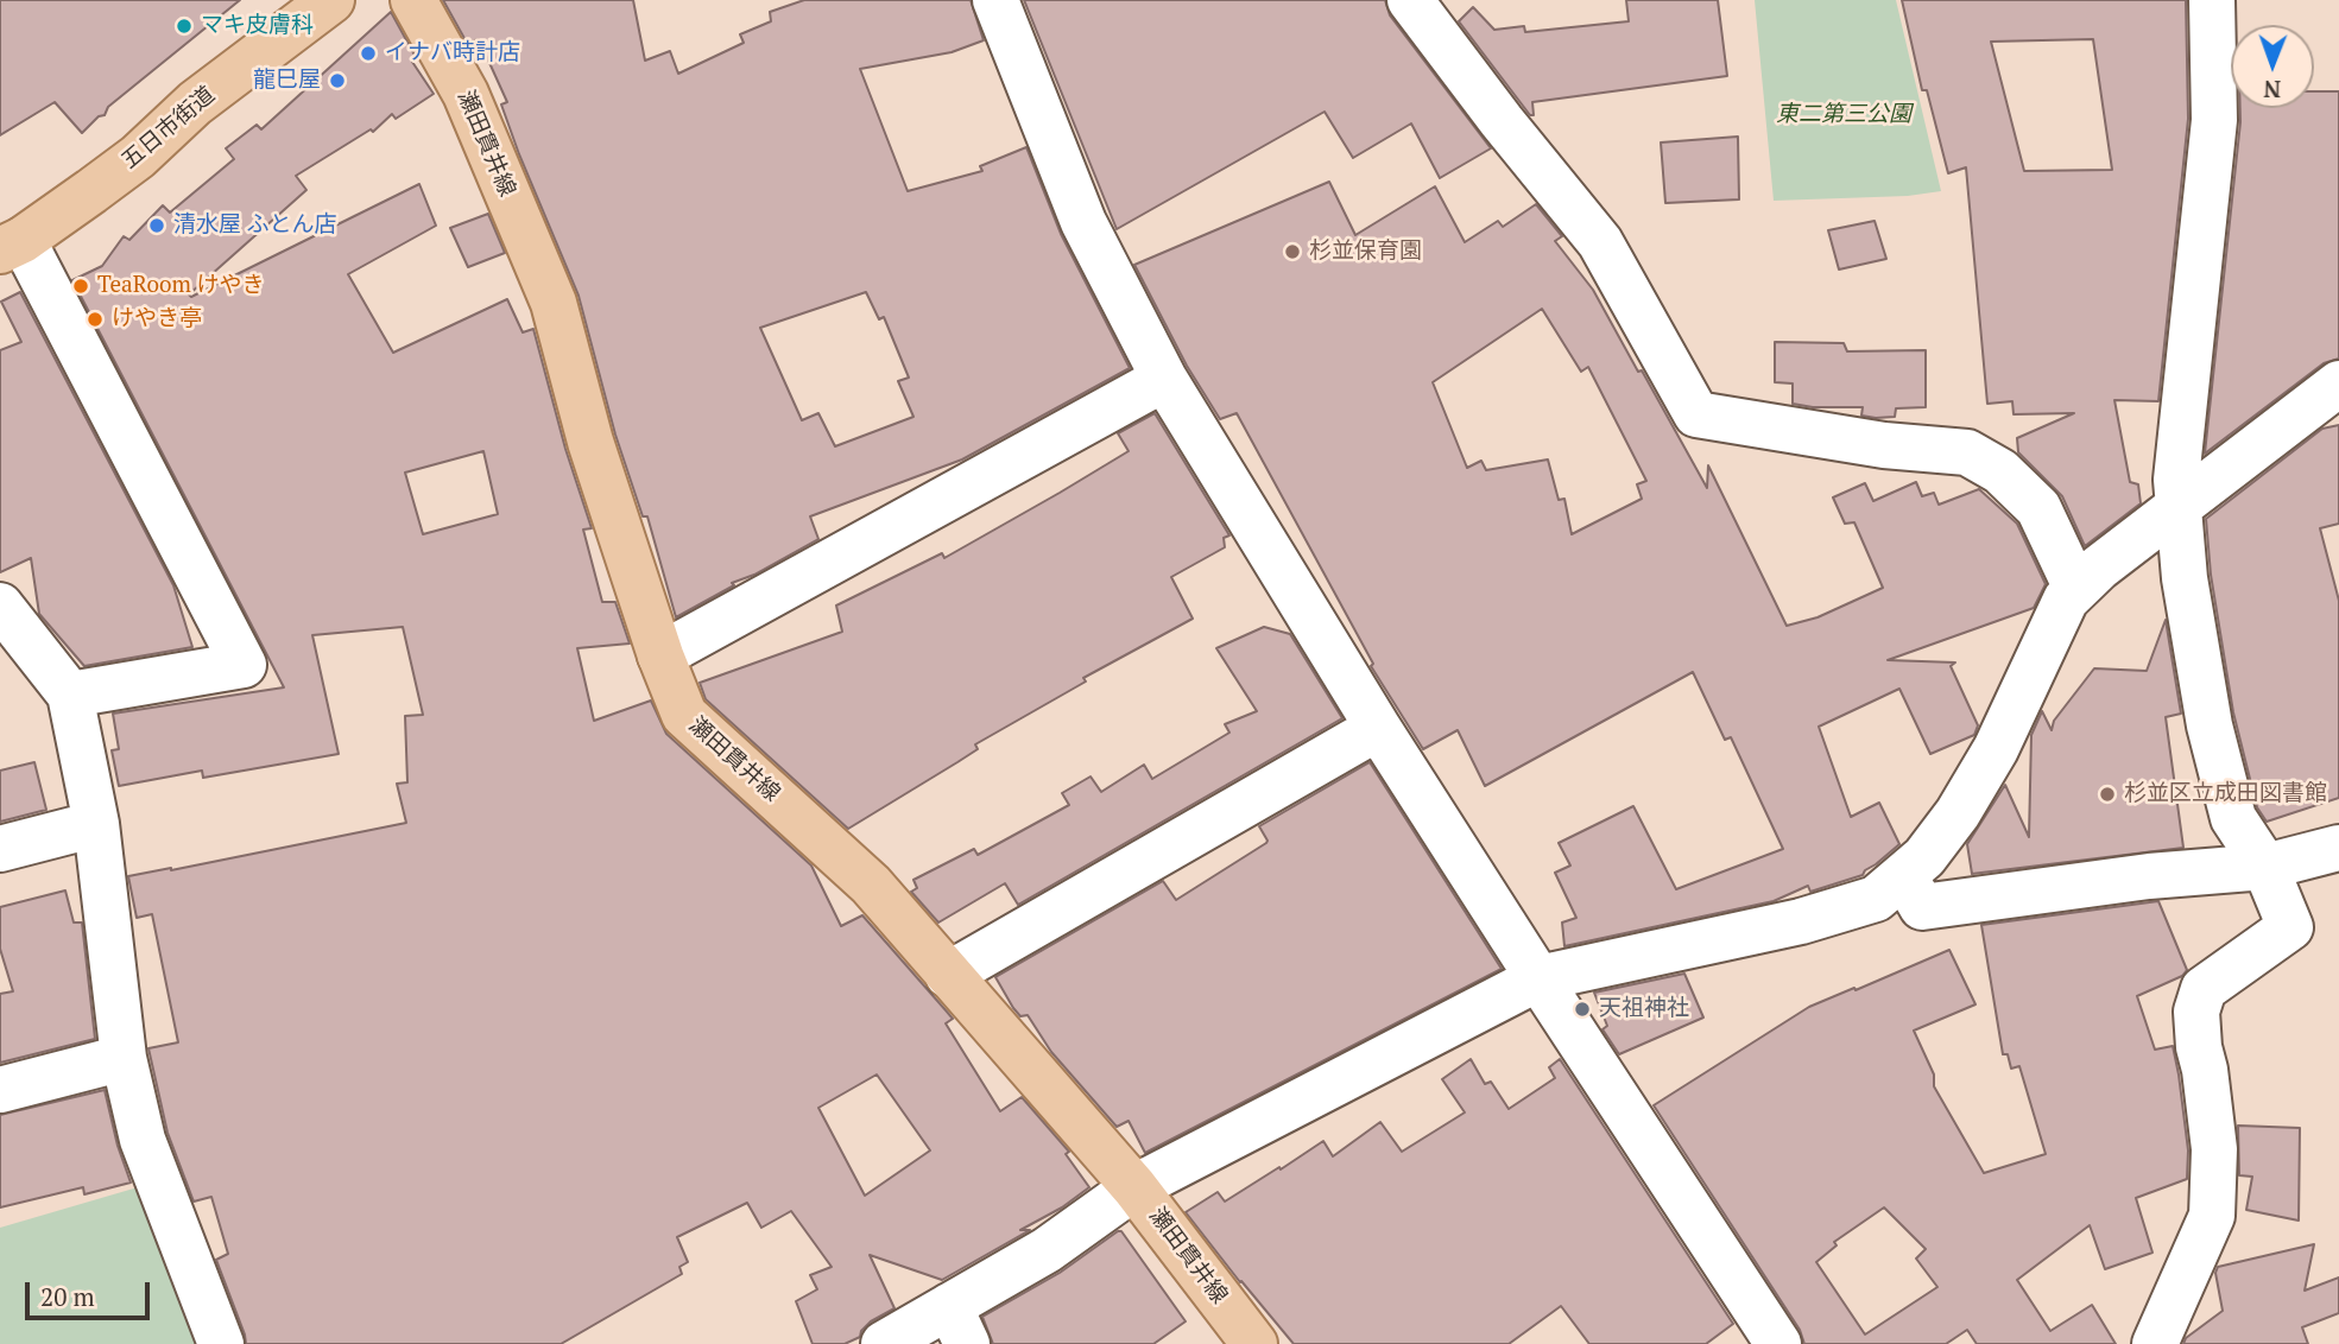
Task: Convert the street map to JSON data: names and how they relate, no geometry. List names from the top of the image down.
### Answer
{
  "streets": {
    "main road": ["五日市街道", "瀬田貫井線"]
  },
  "parks": ["東二第三公園"],
  "places": [
    "マキ皮膚科",
    "イナバ時計店",
    "龍巳屋",
    "清水屋 ふとん店",
    "杉並保育園",
    "TeaRoom けやき",
    "けやき亭",
    "杉並区立成田図書館",
    "天祖神社"
  ],
  "scale_bar": "20 m",
  "north": "bottom"
}
